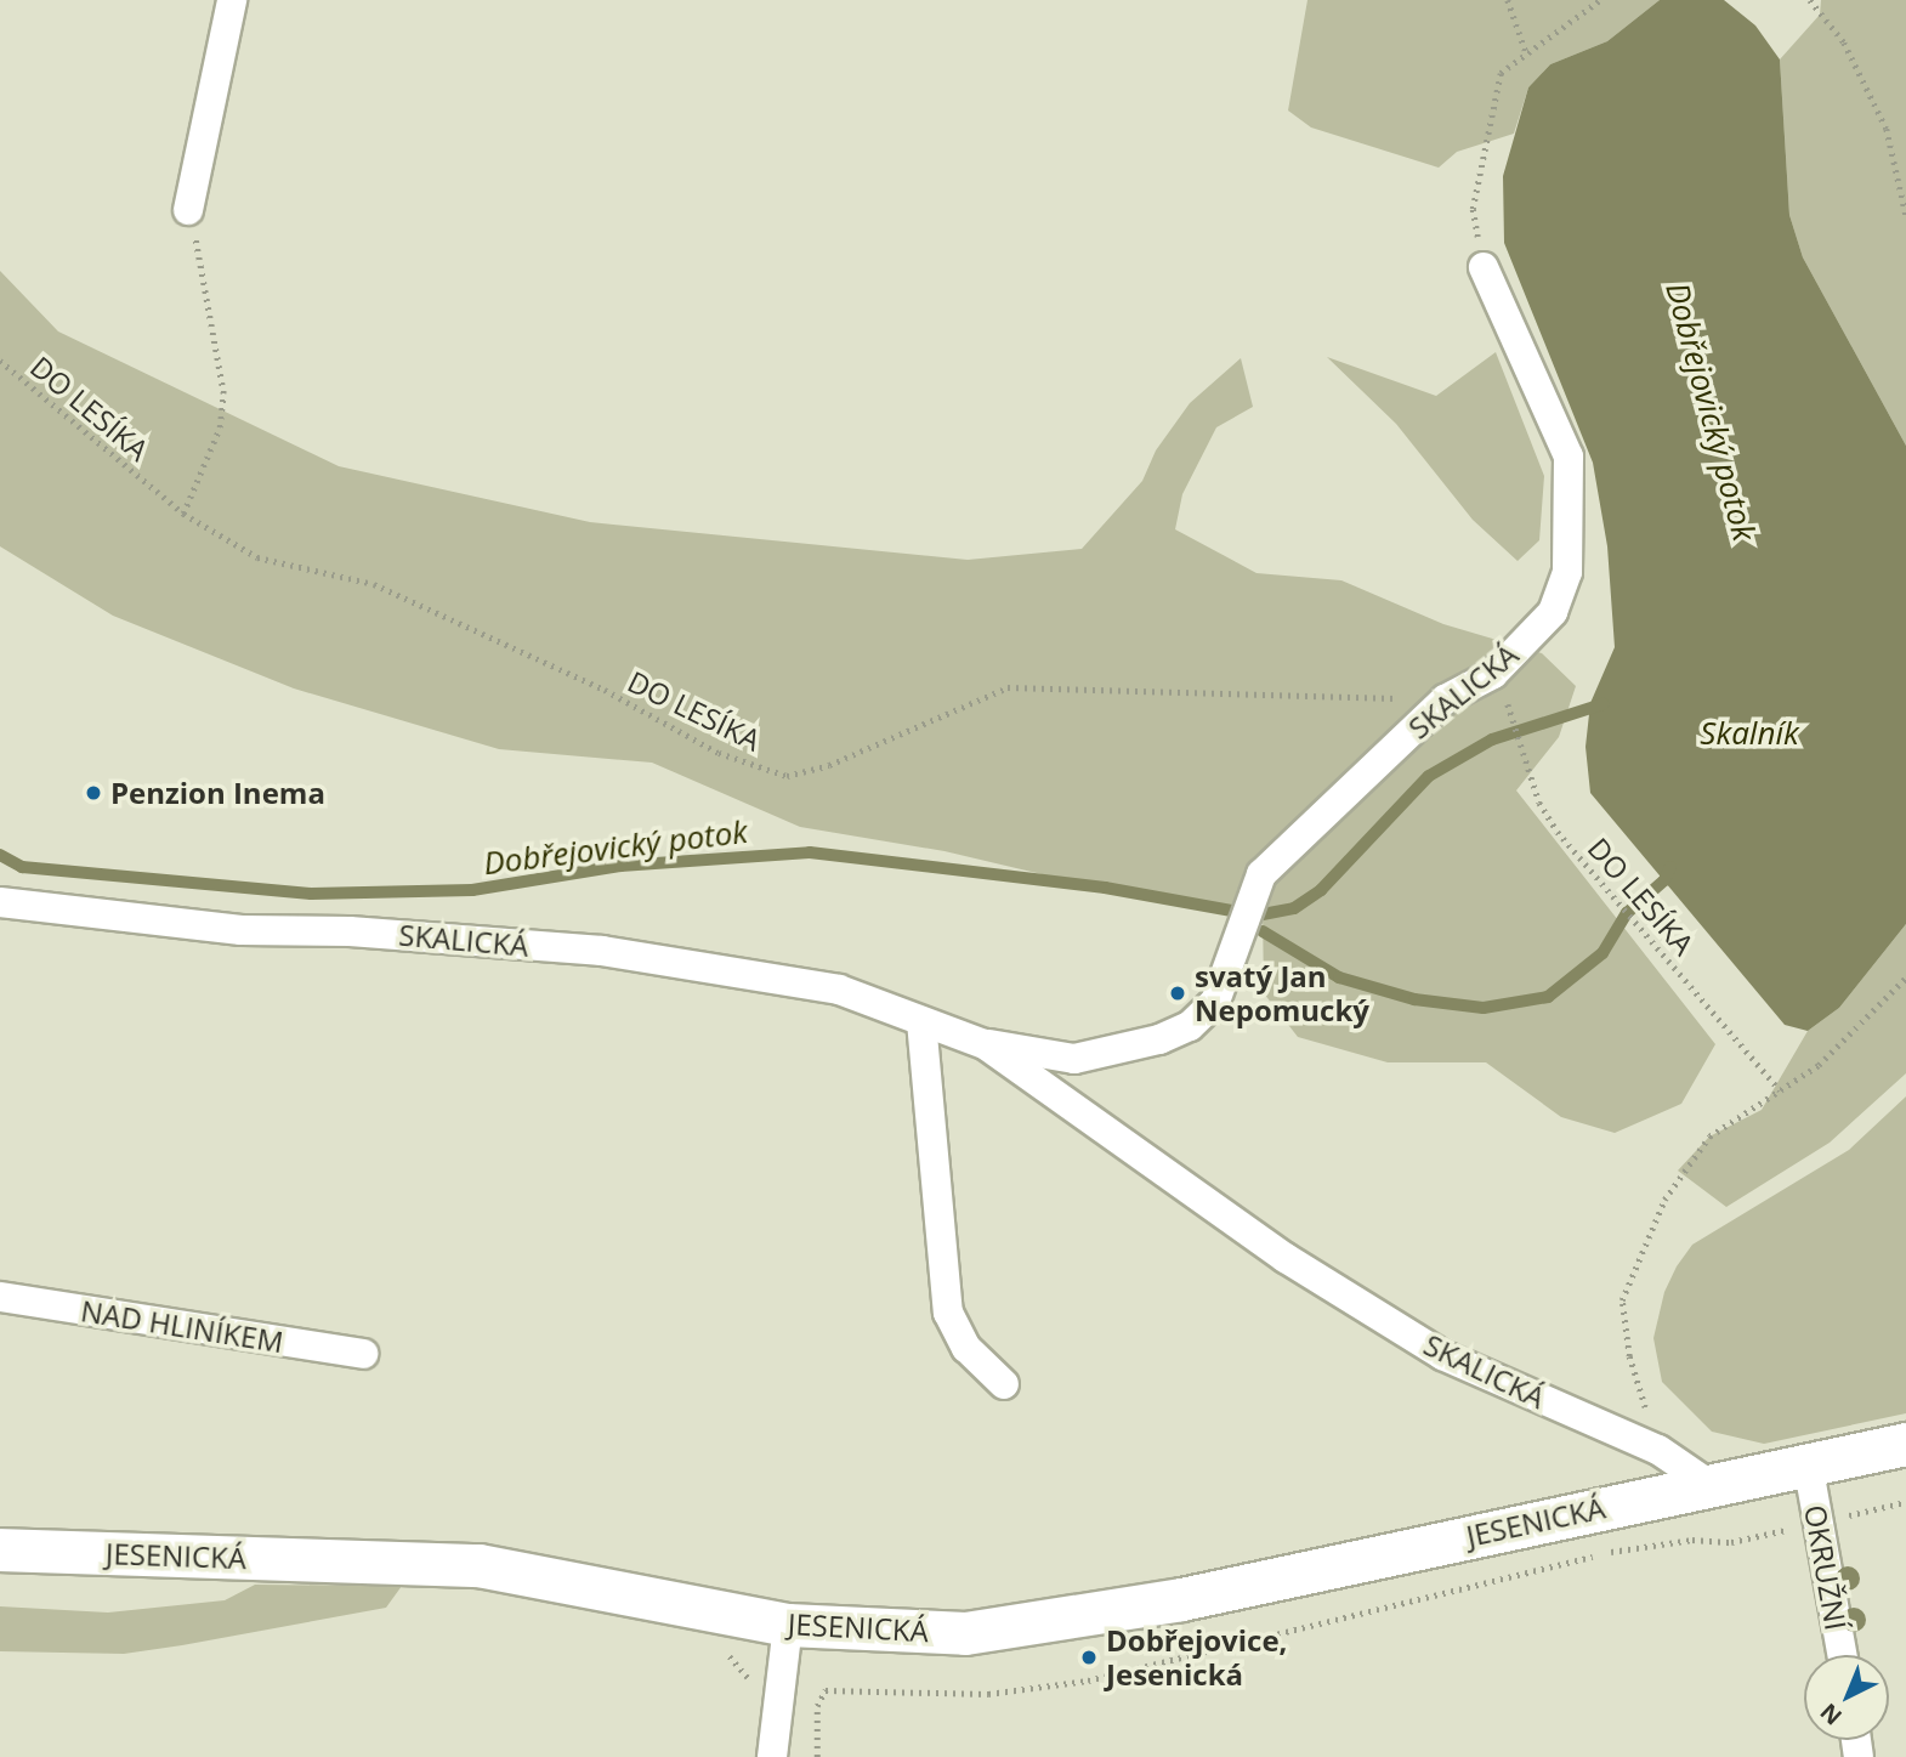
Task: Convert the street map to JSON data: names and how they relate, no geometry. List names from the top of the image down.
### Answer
{
  "streets": {
    "street": [
      "SKALICKÁ",
      "NAD HLINÍKEM",
      "JESENICKÁ",
      "OKRUŽNÍ"
    ],
    "path": ["DO LESÍKA"]
  },
  "crossings": [
    ["DO LESÍKA", "SKALICKÁ"],
    ["SKALICKÁ", "JESENICKÁ"],
    ["JESENICKÁ", "OKRUŽNÍ"]
  ],
  "water": ["Dobřejovický potok", "Skalník"],
  "places": ["Penzion Inema", "svatý Jan Nepomucký", "Dobřejovice, Jesenická"],
  "north": "bottom left"
}
